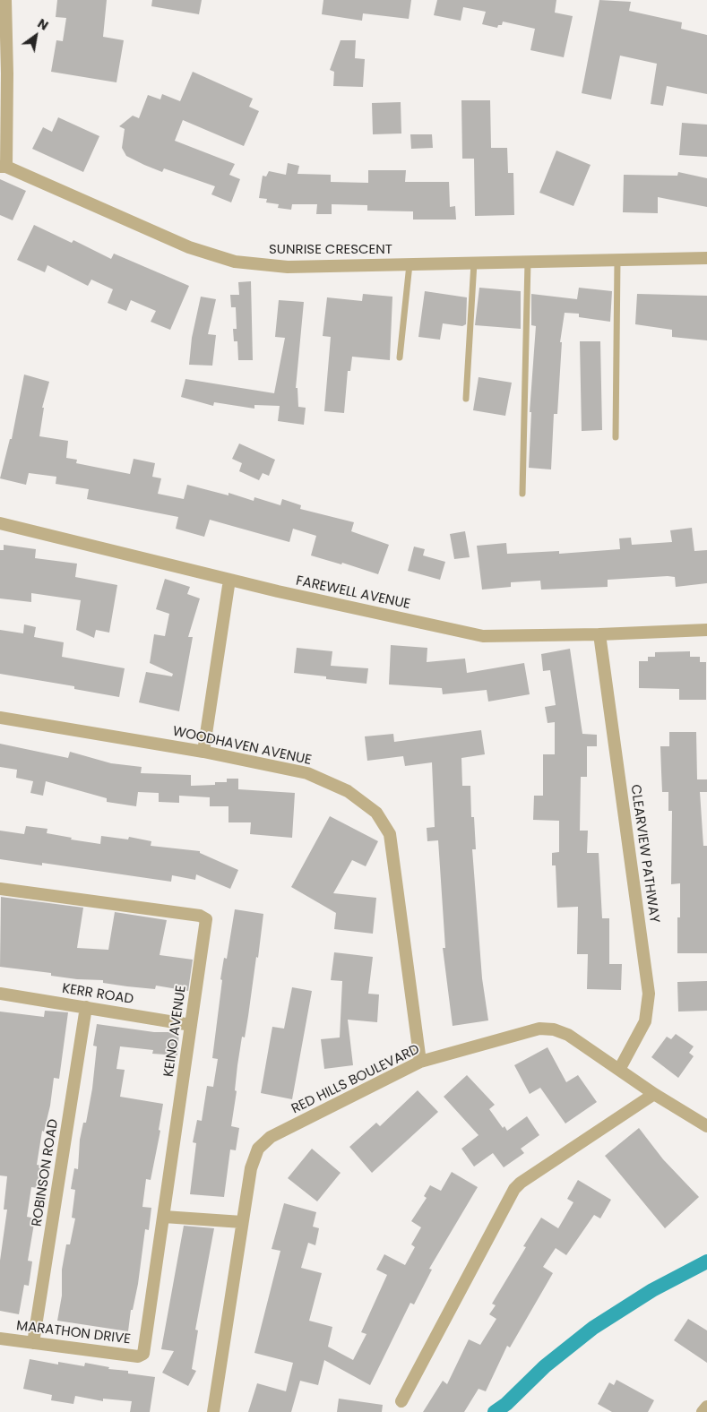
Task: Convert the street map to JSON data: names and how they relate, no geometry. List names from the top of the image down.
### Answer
{
  "streets": {
    "street": [
      "SUNRISE CRESCENT",
      "FAREWELL AVENUE",
      "WOODHAVEN AVENUE",
      "CLEARVIEW PATHWAY",
      "KERR ROAD",
      "KEINO AVENUE",
      "RED HILLS BOULEVARD",
      "ROBINSON ROAD",
      "MARATHON DRIVE"
    ]
  },
  "crossings": [
    ["FAREWELL AVENUE", "CLEARVIEW PATHWAY"],
    ["WOODHAVEN AVENUE", "RED HILLS BOULEVARD"],
    ["CLEARVIEW PATHWAY", "RED HILLS BOULEVARD"],
    ["KERR ROAD", "KEINO AVENUE"],
    ["KERR ROAD", "ROBINSON ROAD"],
    ["KEINO AVENUE", "MARATHON DRIVE"],
    ["ROBINSON ROAD", "MARATHON DRIVE"]
  ],
  "north": "top right"
}
